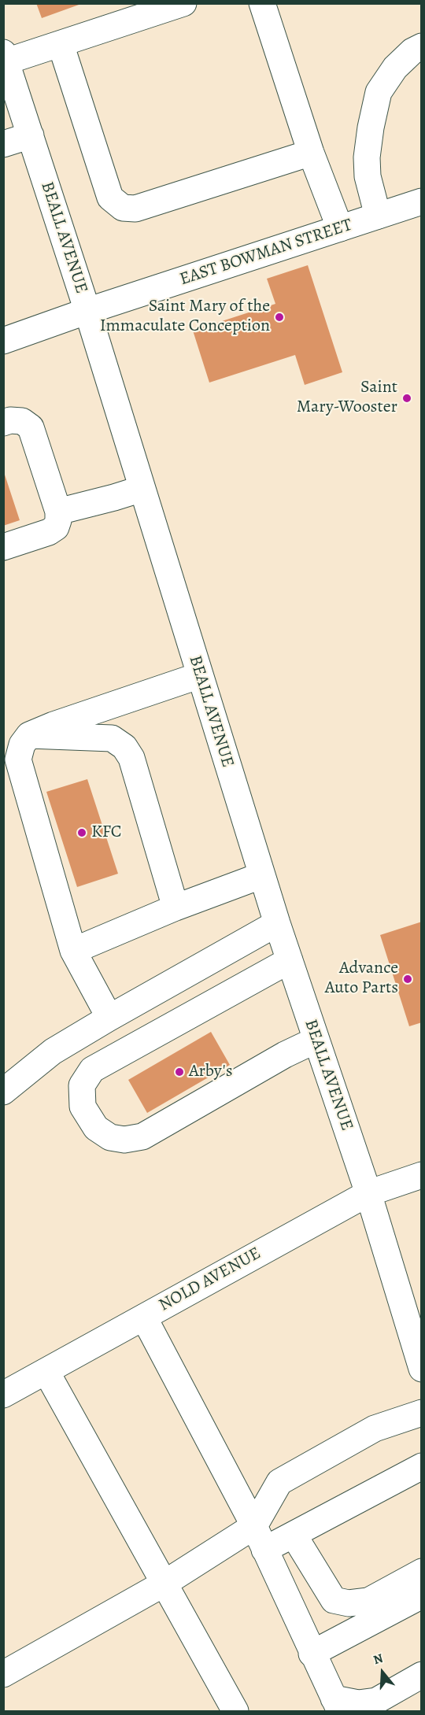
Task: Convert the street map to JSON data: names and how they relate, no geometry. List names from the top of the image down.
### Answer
{
  "streets": {
    "street": ["BEALL AVENUE", "EAST BOWMAN STREET", "NOLD AVENUE"]
  },
  "crossings": [
    ["BEALL AVENUE", "EAST BOWMAN STREET"],
    ["BEALL AVENUE", "NOLD AVENUE"]
  ],
  "places": [
    "Saint Mary of the Immaculate Conception",
    "Saint Mary-Wooster",
    "KFC",
    "Advance Auto Parts",
    "Arby's"
  ],
  "north": "top"
}
